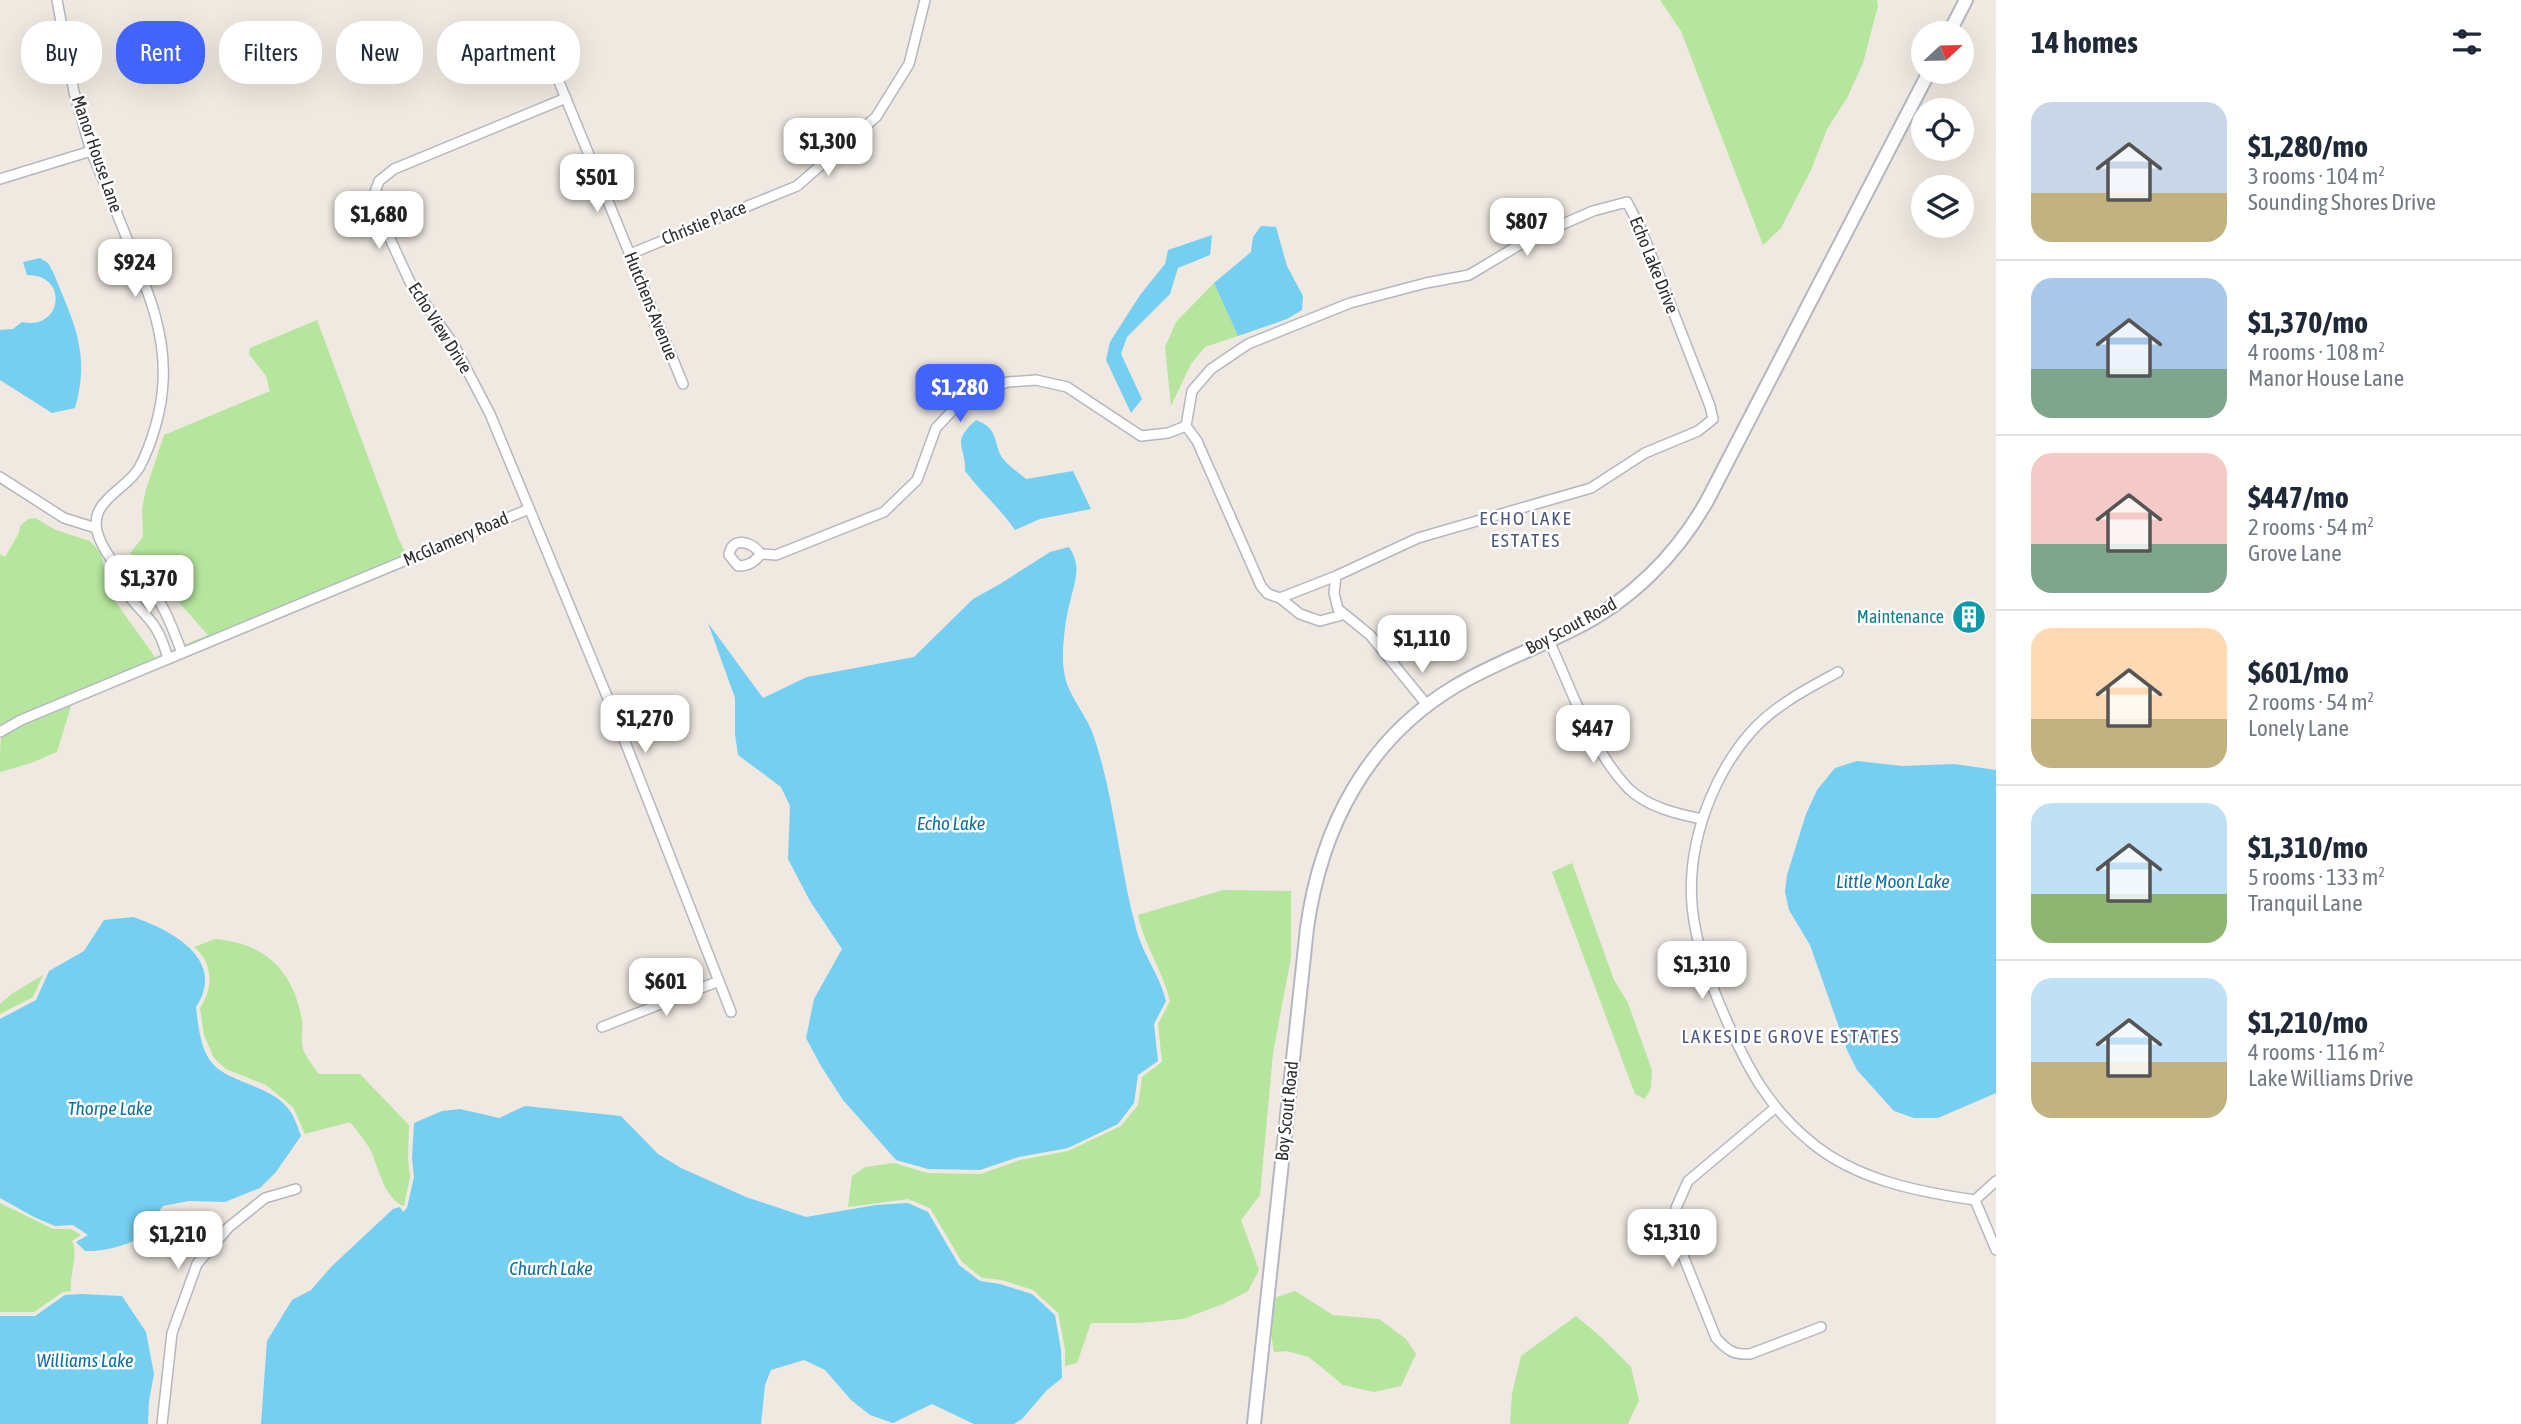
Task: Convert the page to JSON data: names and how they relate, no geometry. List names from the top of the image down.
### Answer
{
  "streets": {
    "street": [
      "Manor House Lane",
      "Christie Place",
      "Echo Lake Drive",
      "Hutchens Avenue",
      "Echo View Drive",
      "McGlamery Road",
      "Boy Scout Road"
    ]
  },
  "crossings": [
    ["Christie Place", "Hutchens Avenue"],
    ["Hutchens Avenue", "Echo View Drive"],
    ["Echo View Drive", "McGlamery Road"]
  ],
  "districts": ["ECHO LAKE ESTATES", "LAKESIDE GROVE ESTATES"],
  "water": [
    "Echo Lake",
    "Little Moon Lake",
    "Thorpe Lake",
    "Church Lake",
    "Williams Lake"
  ],
  "places": {
    "building": ["Maintenance"]
  },
  "north": "right",
  "page": {
    "heading": "14 homes",
    "chip": [
      "Buy",
      "Rent",
      "Filters",
      "New",
      "Apartment"
    ],
    "list": [
      {
        "name": "$1,280/mo",
        "note": "3 rooms · 104 m² · Sounding Shores Drive"
      },
      {
        "name": "$1,370/mo",
        "note": "4 rooms · 108 m² · Manor House Lane"
      },
      {
        "name": "$447/mo",
        "note": "2 rooms · 54 m² · Grove Lane"
      },
      {
        "name": "$601/mo",
        "note": "2 rooms · 54 m² · Lonely Lane"
      },
      {
        "name": "$1,310/mo",
        "note": "5 rooms · 133 m² · Tranquil Lane"
      },
      {
        "name": "$1,210/mo",
        "note": "4 rooms · 116 m² · Lake Williams Drive"
      }
    ],
    "price": [
      "$1,300",
      "$501",
      "$1,680",
      "$807",
      "$924",
      "$1,280",
      "$1,370",
      "$1,110",
      "$1,270",
      "$447",
      "$1,310",
      "$601",
      "$1,310",
      "$1,210"
    ]
  }
}
